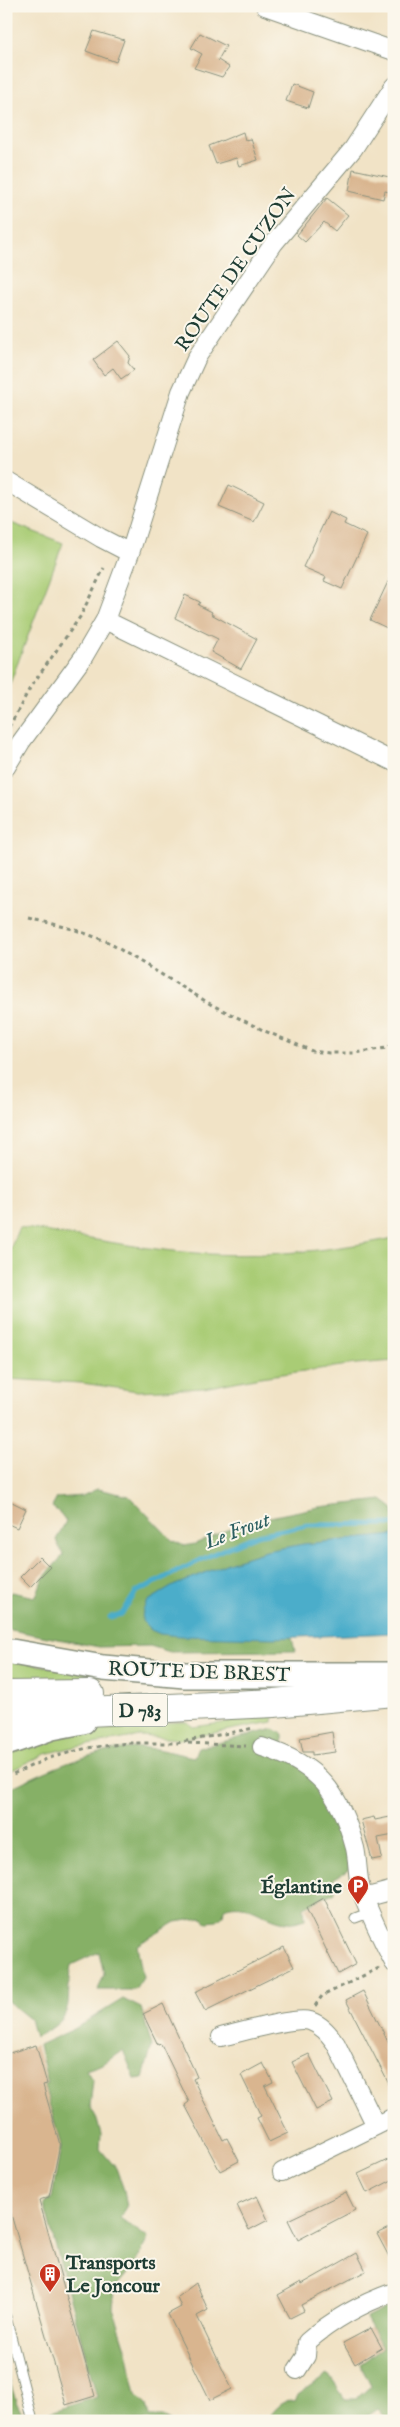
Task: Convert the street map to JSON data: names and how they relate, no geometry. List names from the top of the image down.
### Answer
{
  "streets": {
    "main road": ["ROUTE DE BREST", "D 783"],
    "street": ["ROUTE DE CUZON"]
  },
  "water": ["Le Frout"],
  "places": {
    "parking": ["Églantine"],
    "building": ["Transports Le Joncour"]
  }
}
